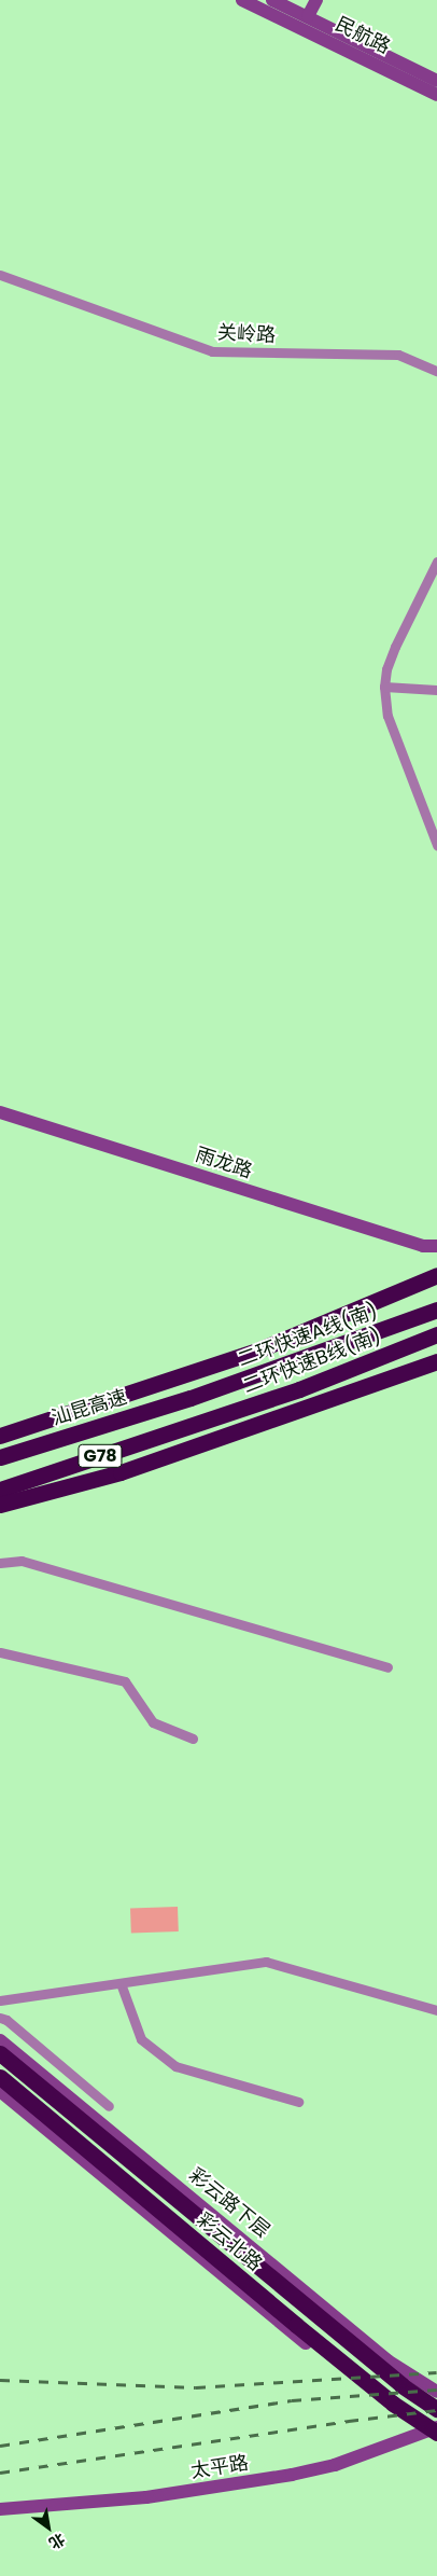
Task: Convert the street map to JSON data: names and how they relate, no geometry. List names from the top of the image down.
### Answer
{
  "streets": {
    "highway": [
      "二环快速A线(南)",
      "二环快速B线(南)",
      "汕昆高速",
      "G78",
      "彩云北路"
    ],
    "street": [
      "民航路",
      "关岭路",
      "雨龙路",
      "彩云路下层",
      "太平路"
    ]
  },
  "crossings": [
    ["二环快速A线(南)", "汕昆高速"],
    ["彩云北路", "太平路"]
  ],
  "north": "bottom right"
}
